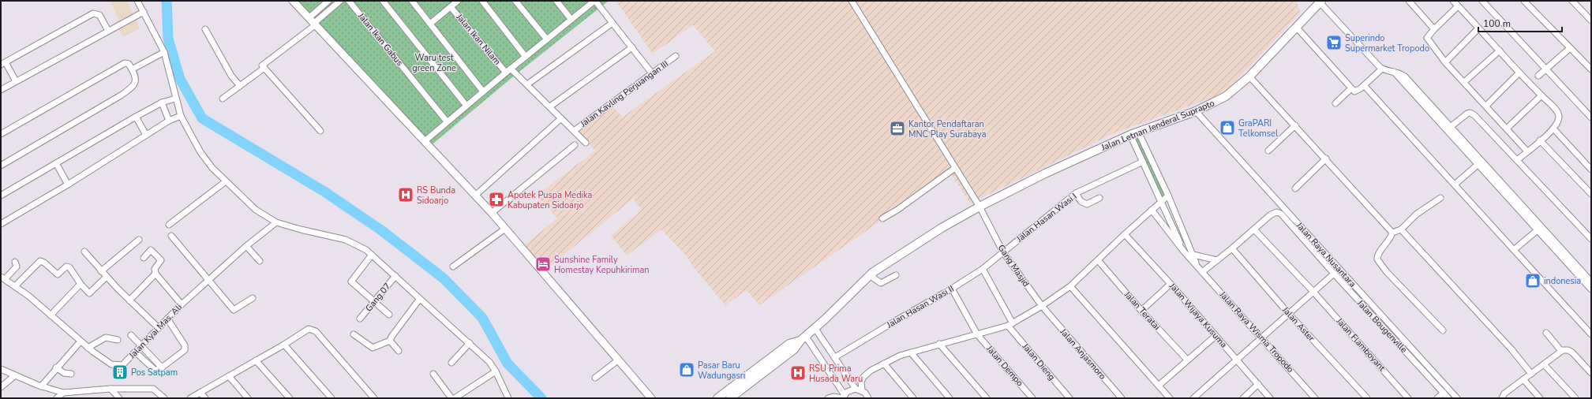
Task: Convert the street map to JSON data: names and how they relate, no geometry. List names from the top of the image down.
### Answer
{
  "streets": {
    "main road": ["Jalan Letnan Jenderal Suprapto"],
    "street": [
      "Jalan Ikan Gabus",
      "Jalan Ikan Nilam",
      "Jalan Kavling Perjuangan III",
      "Jalan Hasan Wasi I",
      "Jalan Raya Nusantara",
      "Gang Masjid",
      "Gang 07",
      "Jalan Hasan Wasi II",
      "Jalan Teratai",
      "Jalan Wijaya Kusuma",
      "Jalan Aster",
      "Jalan Bougenville",
      "Jalan Kyai Mas. Ali",
      "Jalan Raya Wisma Tropodo",
      "Jalan Flamboyant",
      "Jalan Anjasmoro",
      "Jalan Dieng",
      "Jalan Dempo"
    ]
  },
  "crossings": [
    ["Jalan Letnan Jenderal Suprapto", "Jalan Raya Nusantara"],
    ["Jalan Letnan Jenderal Suprapto", "Gang Masjid"],
    ["Jalan Hasan Wasi I", "Gang Masjid"],
    ["Jalan Hasan Wasi I", "Jalan Hasan Wasi II"],
    ["Gang Masjid", "Jalan Hasan Wasi II"],
    ["Gang Masjid", "Jalan Anjasmoro"],
    ["Jalan Hasan Wasi II", "Jalan Dieng"],
    ["Jalan Hasan Wasi II", "Jalan Dempo"],
    ["Jalan Bougenville", "Jalan Flamboyant"]
  ],
  "parks": ["Waru test green Zone"],
  "places": {
    "supermarket": ["Superindo Supermarket Tropodo"],
    "shop": ["GraPARI Telkomsel", "indonesia", "Pasar Baru Wadungasri"],
    "office": ["Kantor Pendaftaran MNC Play Surabaya"],
    "hospital": ["RS Bunda Sidoarjo", "RSU Prima Husada Waru"],
    "pharmacy": ["Apotek Puspa Medika Kabupaten Sidoarjo"],
    "hotel": ["Sunshine Family Homestay Kepuhkiriman"],
    "building": ["Pos Satpam"]
  },
  "scale_bar": "100 m"
}
